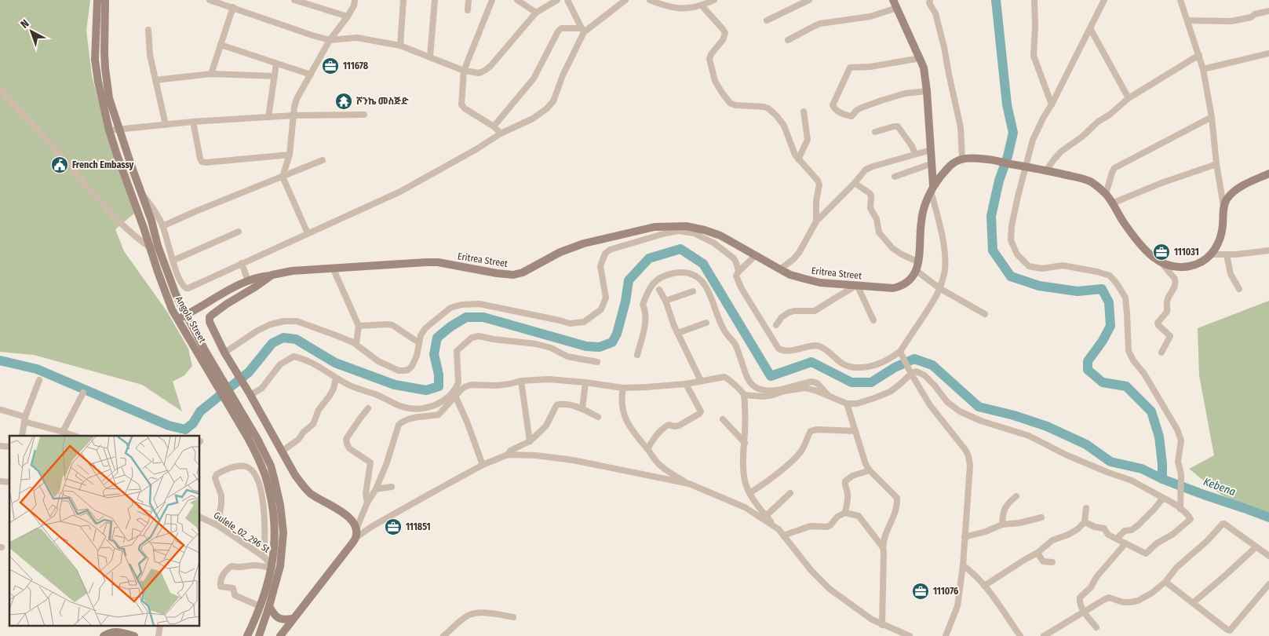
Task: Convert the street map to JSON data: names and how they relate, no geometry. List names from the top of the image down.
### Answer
{
  "streets": {
    "main road": ["Eritrea Street", "Angola Street"],
    "street": ["Gulele_02_296 St"]
  },
  "crossings": [
    ["Angola Street", "Gulele_02_296 St"]
  ],
  "water": ["Kebena"],
  "places": {
    "office": [
      "111678",
      "111031",
      "111851",
      "111076"
    ],
    "temple": ["ሾንኬ መስጅድ"],
    "public building": ["French Embassy"]
  },
  "north": "top left"
}
